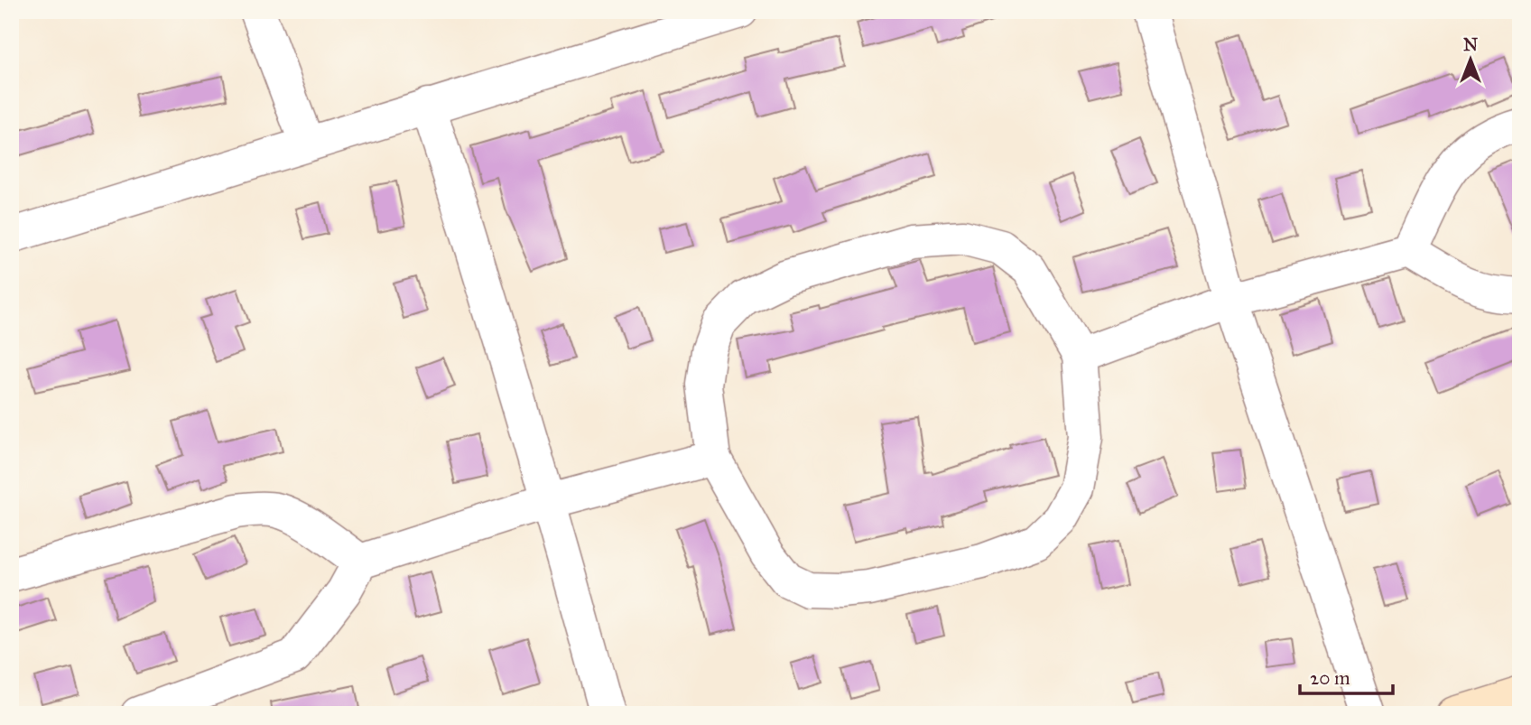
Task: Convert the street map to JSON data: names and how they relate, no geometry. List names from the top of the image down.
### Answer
{
  "scale_bar": "20 m",
  "north": "top"
}
